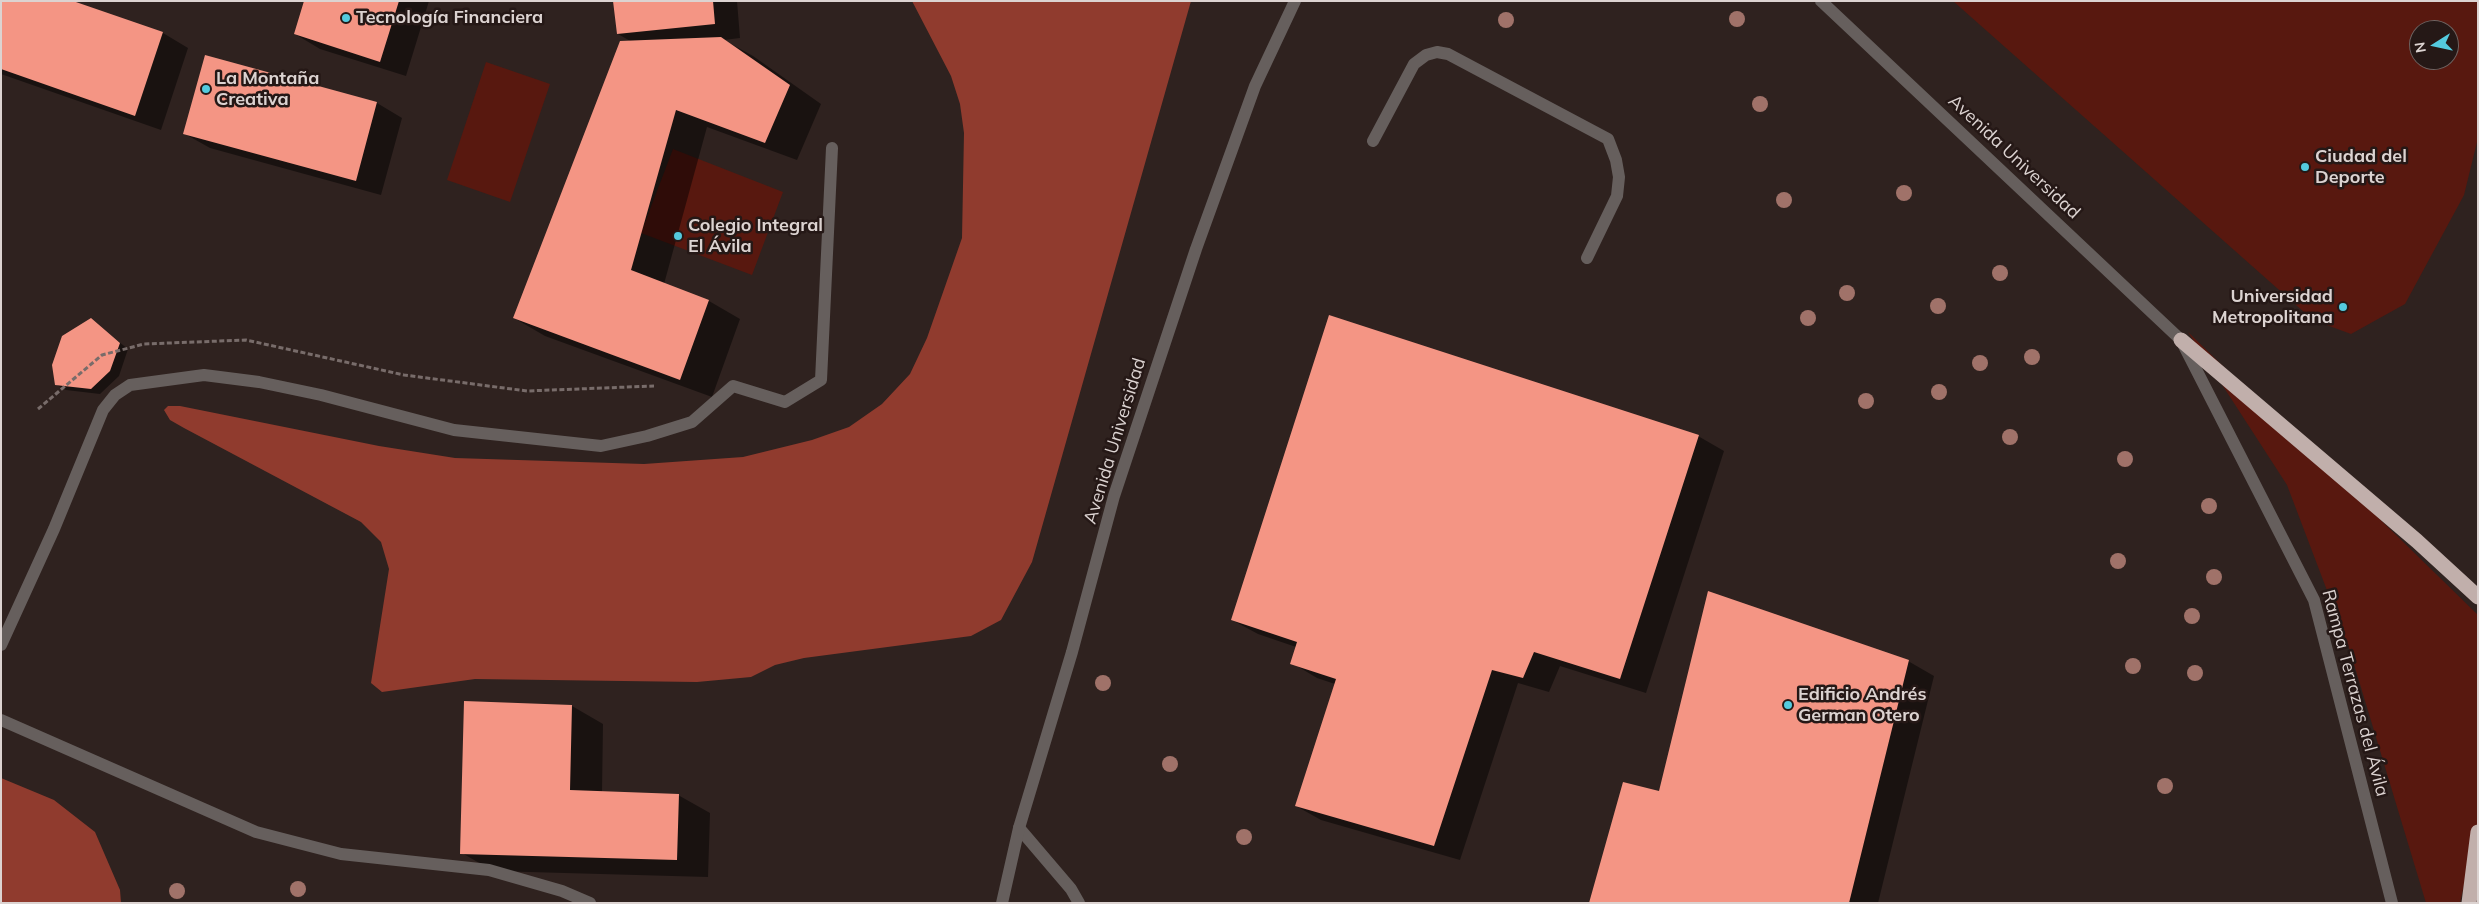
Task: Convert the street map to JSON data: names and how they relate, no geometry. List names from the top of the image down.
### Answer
{
  "streets": {
    "street": ["Avenida Universidad", "Rampa Terrazas del Ávila"]
  },
  "crossings": [
    ["Avenida Universidad", "Rampa Terrazas del Ávila"]
  ],
  "places": [
    "Tecnología Financiera",
    "La Montaña Creativa",
    "Ciudad del Deporte",
    "Colegio Integral El Ávila",
    "Universidad Metropolitana",
    "Edificio Andrés German Otero"
  ],
  "north": "left"
}
